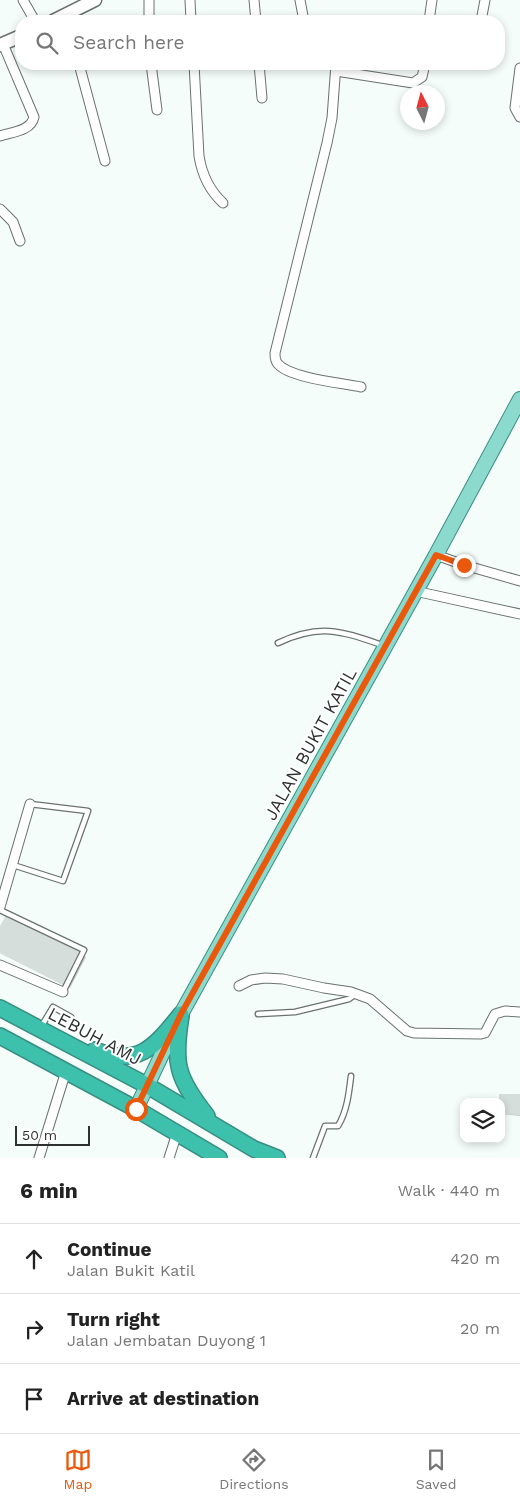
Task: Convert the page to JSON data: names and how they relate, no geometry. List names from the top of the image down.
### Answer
{
  "streets": {
    "highway": ["LEBUH AMJ"],
    "main road": ["JALAN BUKIT KATIL"]
  },
  "crossings": [
    ["JALAN BUKIT KATIL", "LEBUH AMJ"]
  ],
  "scale_bar": "50 m",
  "north": "top",
  "page": {
    "search": "Search here",
    "scale": "50 m",
    "heading": ["6 min", "Walk · 440 m"],
    "list": [
      ["Continue", "Jalan Bukit Katil", "420 m"],
      ["Turn right", "Jalan Jembatan Duyong 1", "20 m"],
      "Arrive at destination"
    ],
    "nav": ["Map", "Directions", "Saved"]
  }
}
